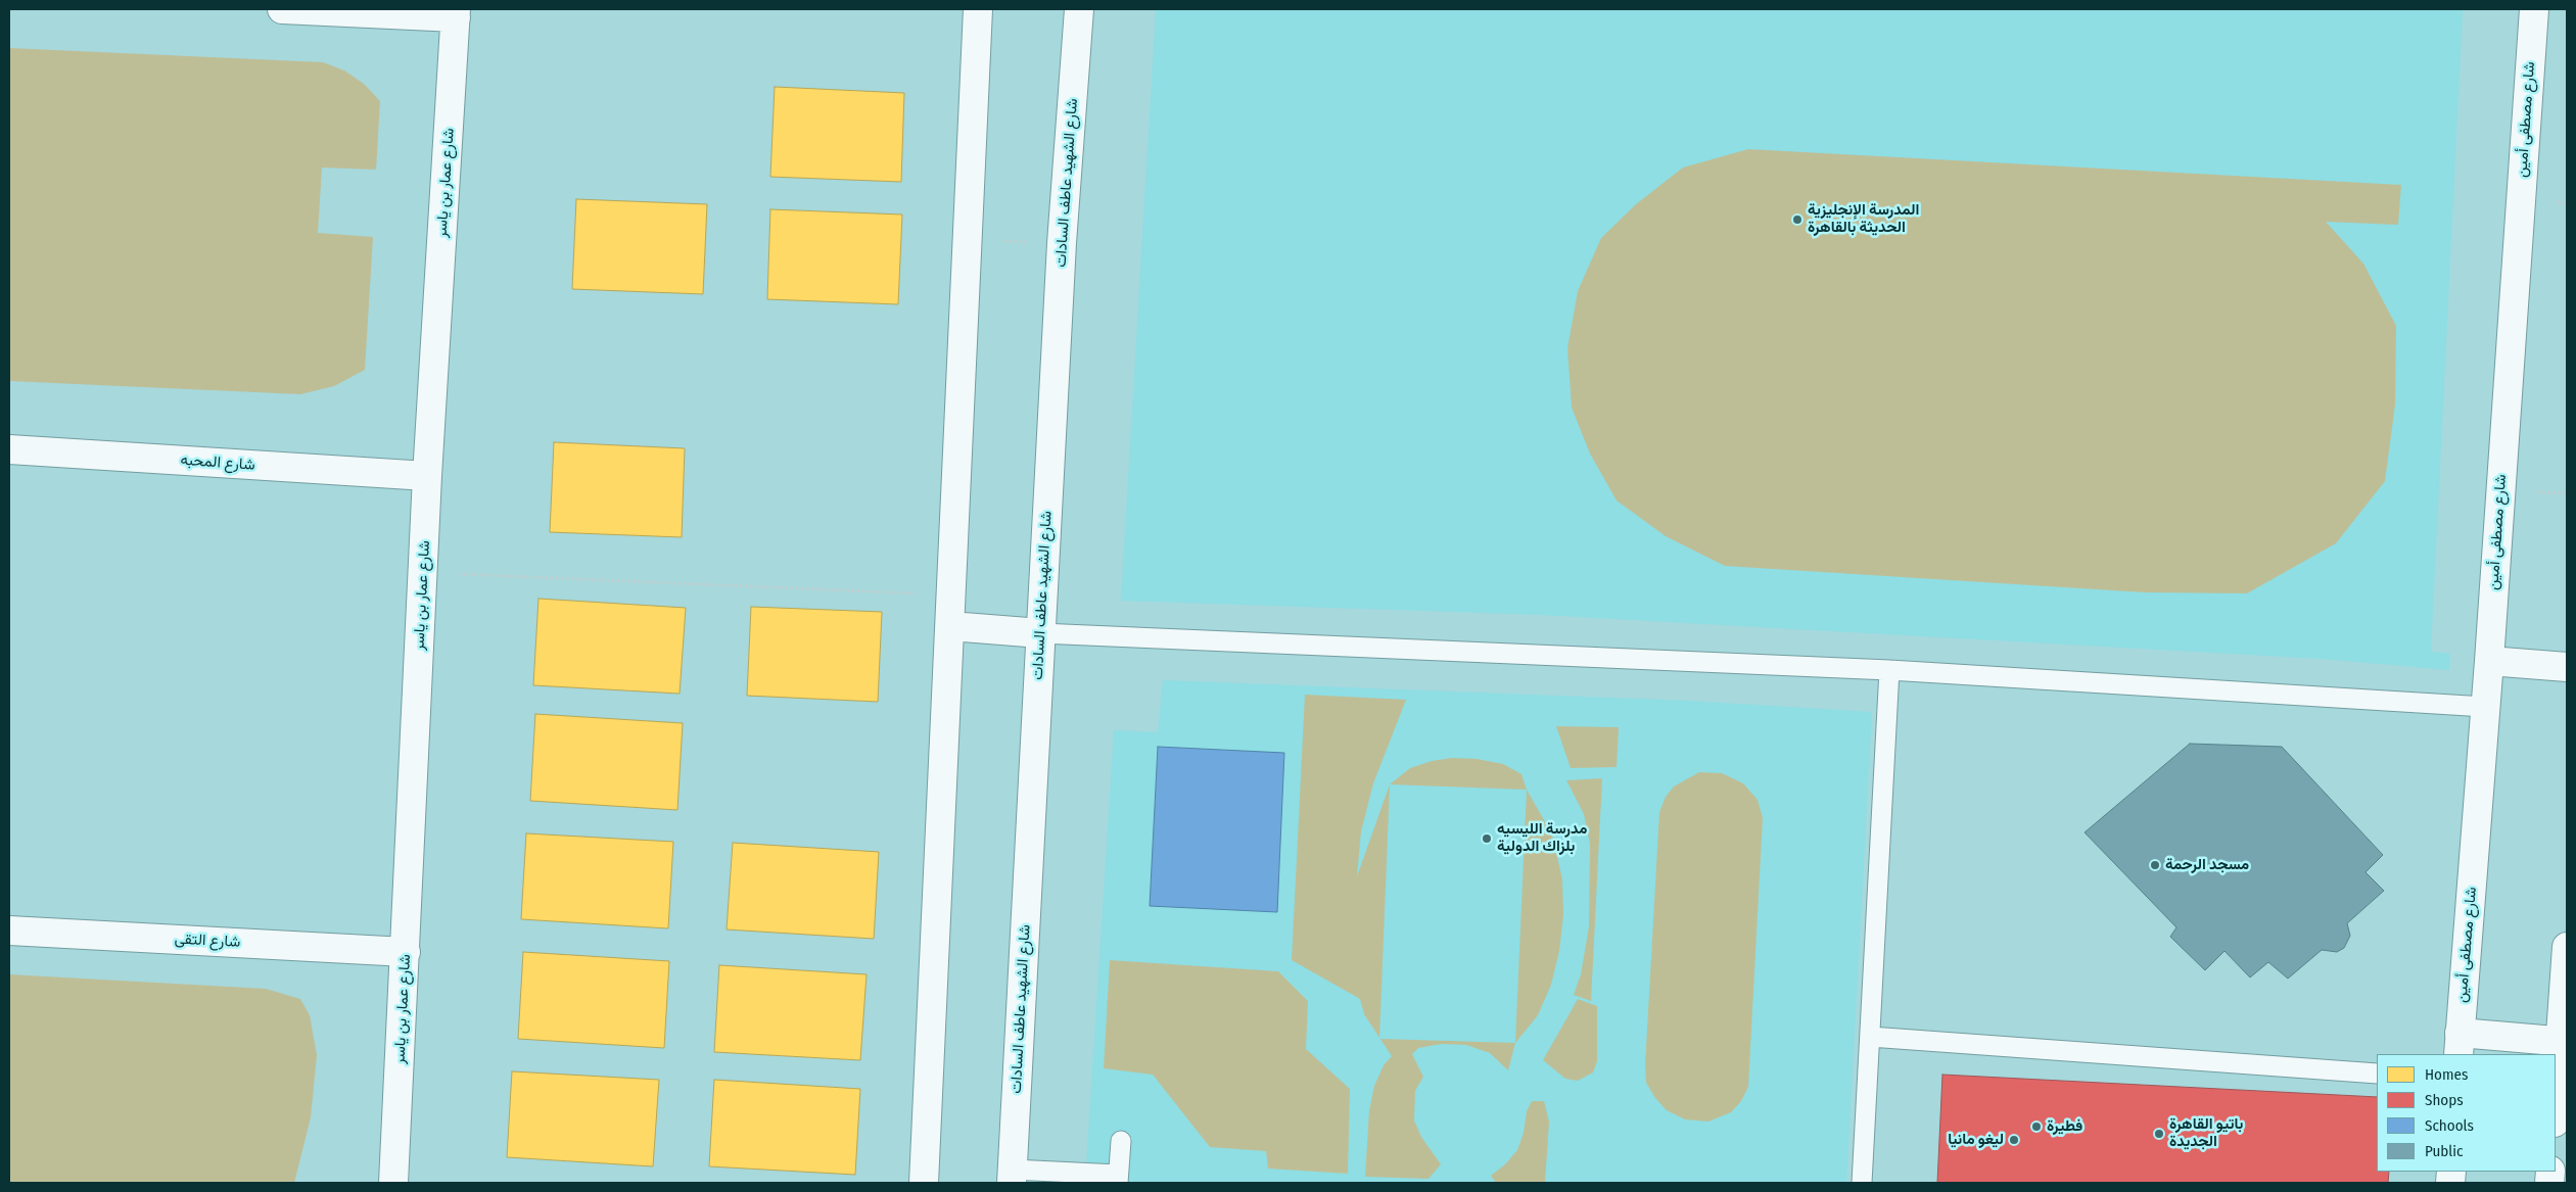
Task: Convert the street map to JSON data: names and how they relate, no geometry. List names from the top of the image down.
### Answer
{
  "streets": {
    "street": [
      "شارع مصطفى أمين",
      "شارع عمار بن ياسر",
      "شارع الشهيد عاطف السادات",
      "شارع المحبه",
      "شارع التقى"
    ]
  },
  "crossings": [
    ["شارع عمار بن ياسر", "شارع المحبه"],
    ["شارع عمار بن ياسر", "شارع التقى"]
  ],
  "places": [
    "المدرسة الإنجليزية الحديثة بالقاهرة",
    "مدرسة الليسيه بلزاك الدولية",
    "مسجد الرحمة",
    "فطيرة",
    "باتيو القاهرة الجديدة",
    "ليغو مانيا"
  ],
  "legend": [
    "Homes",
    "Shops",
    "Schools",
    "Public"
  ]
}
